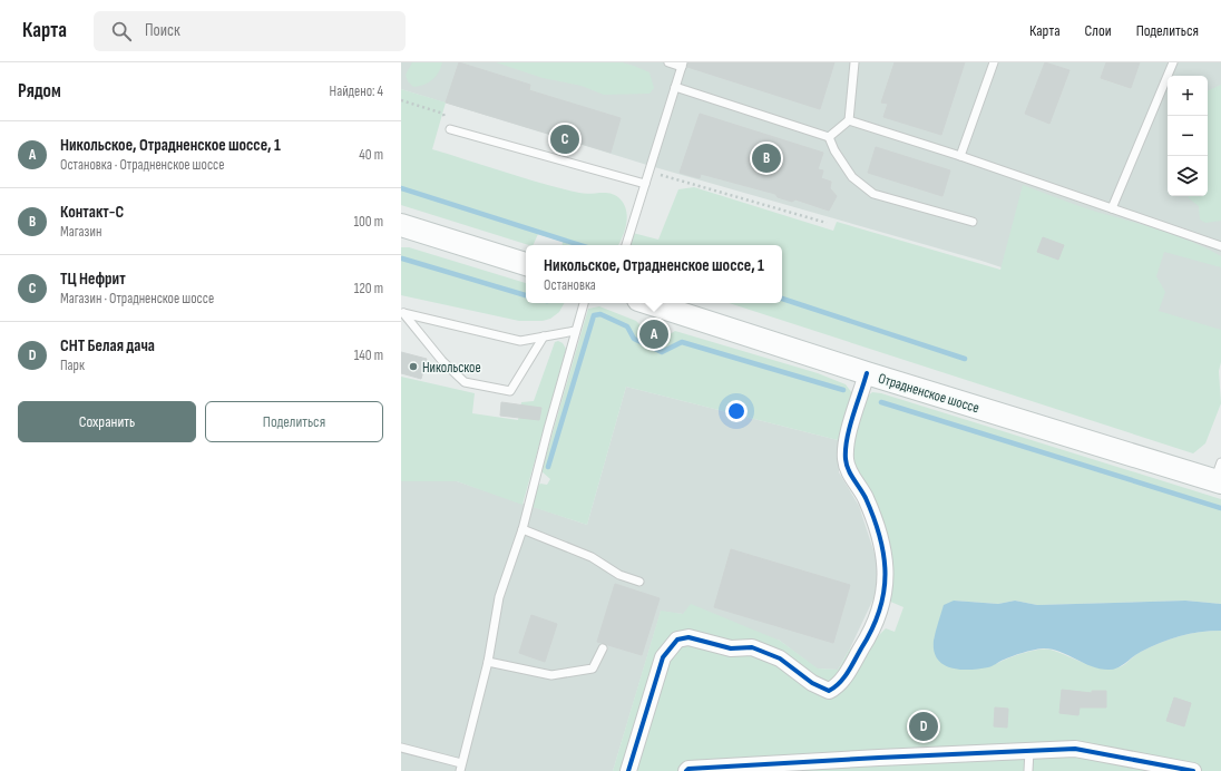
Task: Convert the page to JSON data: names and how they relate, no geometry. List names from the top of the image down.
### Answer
{
  "streets": {
    "main road": ["Отрадненское шоссе"]
  },
  "places": ["Никольское"],
  "page": {
    "header": "Карта",
    "search": "Поиск",
    "nav": ["Карта", "Слои", "Поделиться"],
    "heading": ["Рядом", "Найдено: 4"],
    "map_buttons": ["+", "−"],
    "list": [
      {
        "mark": "A",
        "name": "Никольское, Отрадненское шоссе, 1",
        "note": "Остановка · Отрадненское шоссе",
        "value": "40 m"
      },
      {
        "mark": "B",
        "name": "Контакт-С",
        "note": "Магазин",
        "value": "100 m"
      },
      {
        "mark": "C",
        "name": "ТЦ Нефрит",
        "note": "Магазин · Отрадненское шоссе",
        "value": "120 m"
      },
      {
        "mark": "D",
        "name": "СНТ Белая дача",
        "note": "Парк",
        "value": "140 m"
      }
    ],
    "pins": [
      "C",
      "B",
      "A",
      "D"
    ],
    "popup": ["Никольское, Отрадненское шоссе, 1", "Остановка"],
    "buttons": ["Сохранить", "Поделиться"]
  }
}
